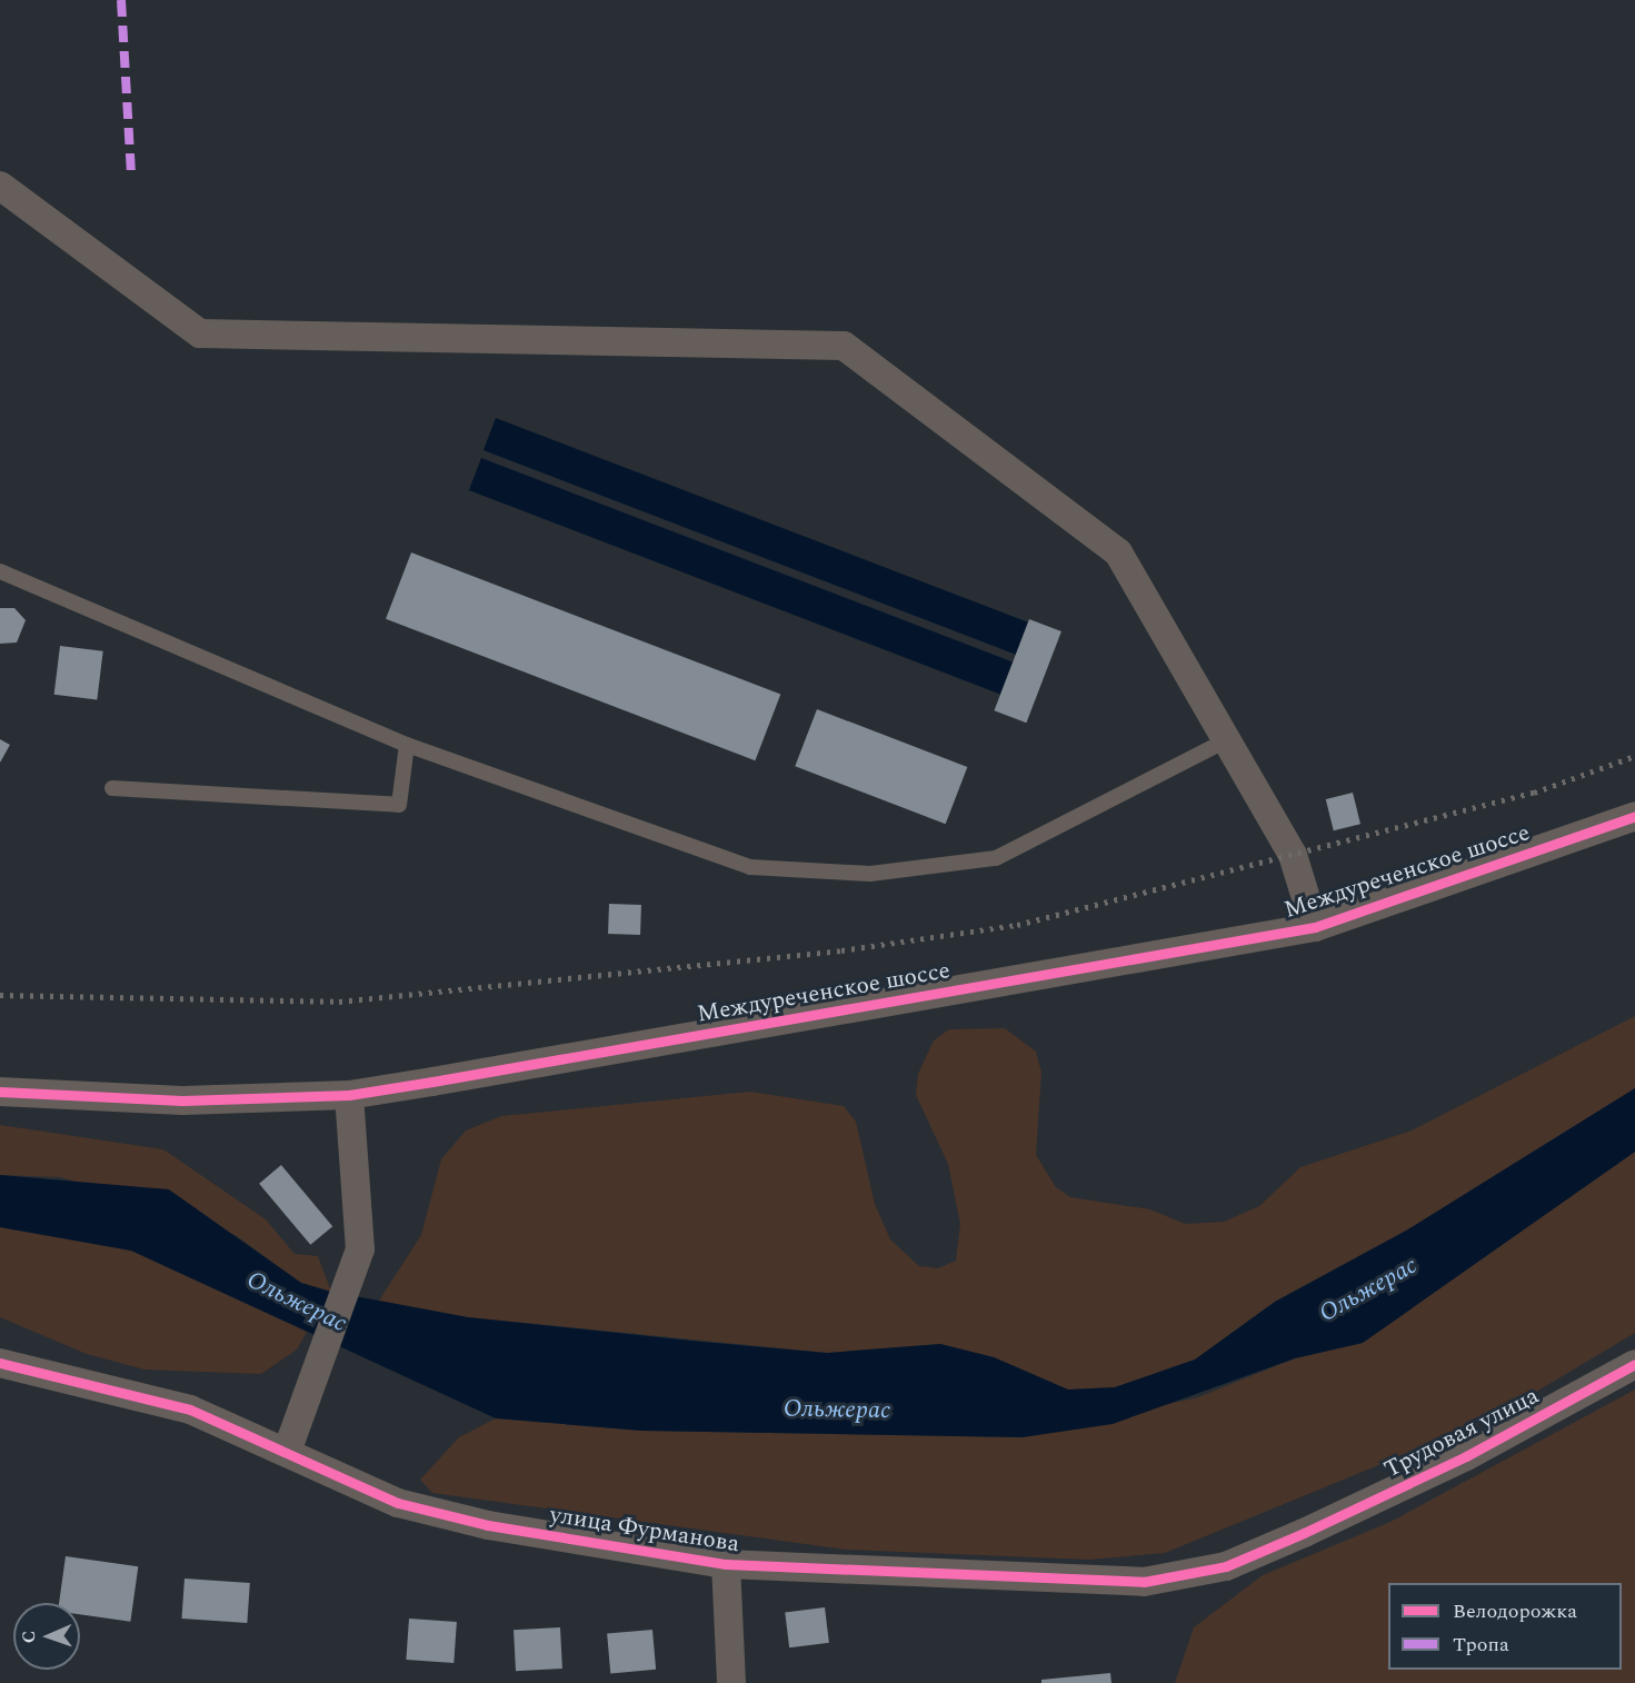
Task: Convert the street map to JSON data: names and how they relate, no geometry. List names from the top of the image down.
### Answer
{
  "streets": {
    "street": ["Междуреченское шоссе", "Трудовая улица", "улица Фурманова"]
  },
  "crossings": [
    ["Трудовая улица", "улица Фурманова"]
  ],
  "water": ["Ольжерас"],
  "legend": ["Велодорожка", "Тропа"],
  "north": "left"
}
